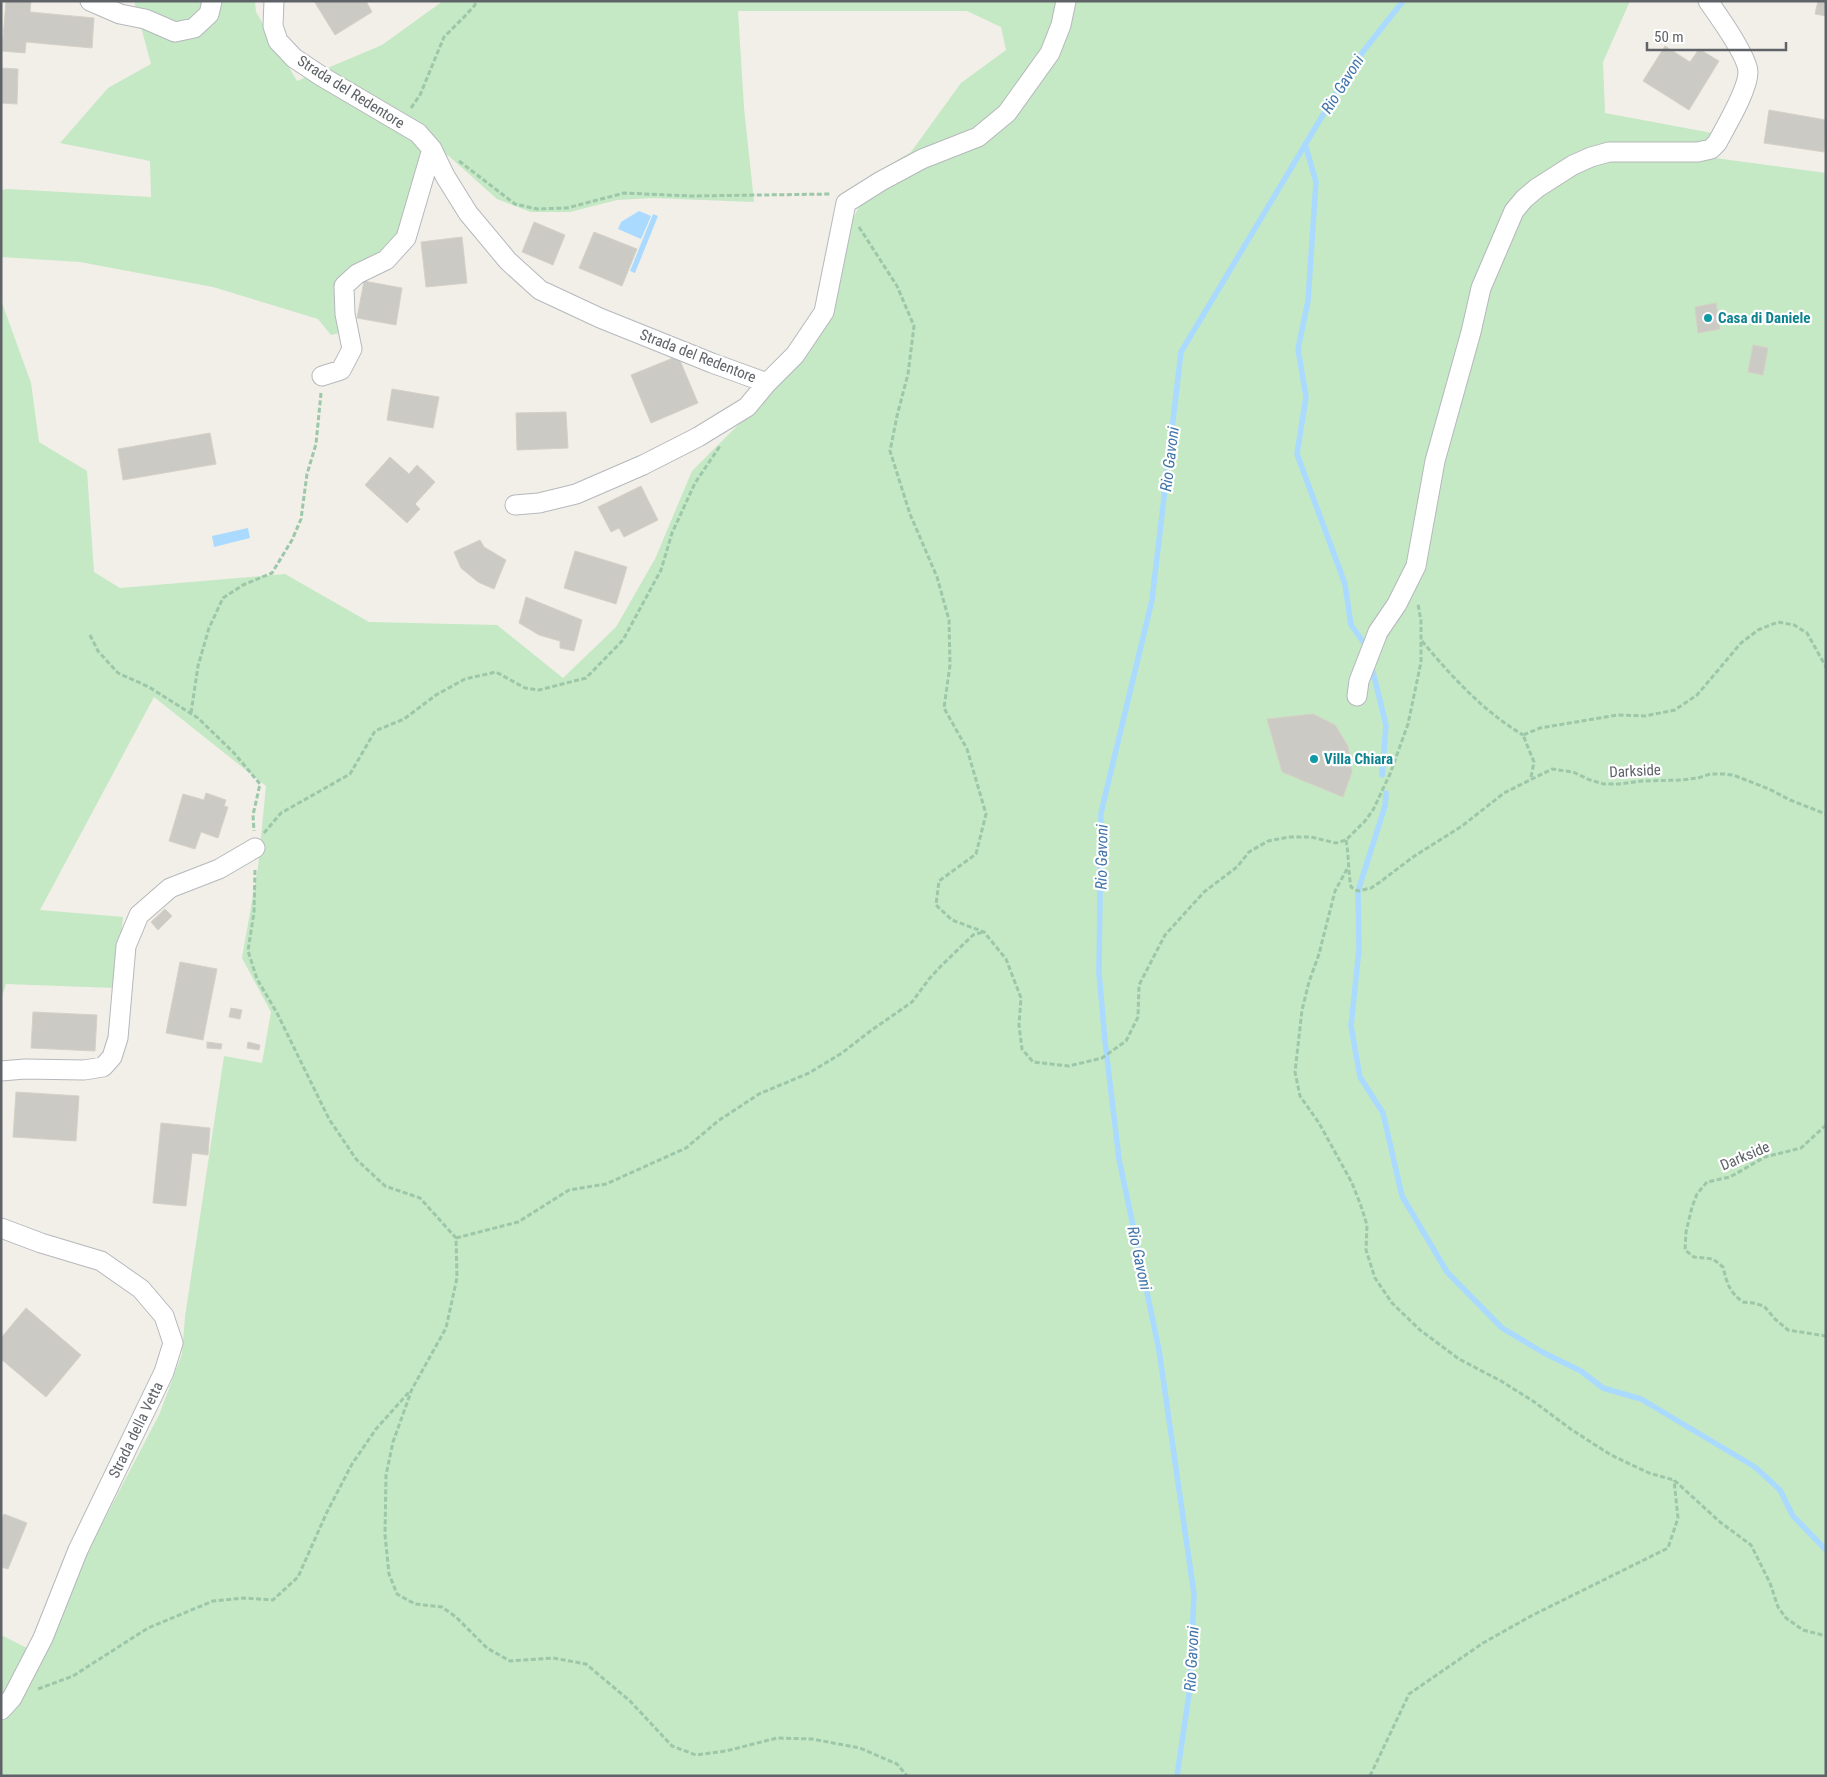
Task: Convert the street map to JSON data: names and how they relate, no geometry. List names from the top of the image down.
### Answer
{
  "streets": {
    "street": ["Strada del Redentore", "Strada della Vetta"],
    "path": ["Darkside"]
  },
  "water": ["Rio Gavoni"],
  "places": ["Casa di Daniele", "Villa Chiara"],
  "scale_bar": "50 m"
}
